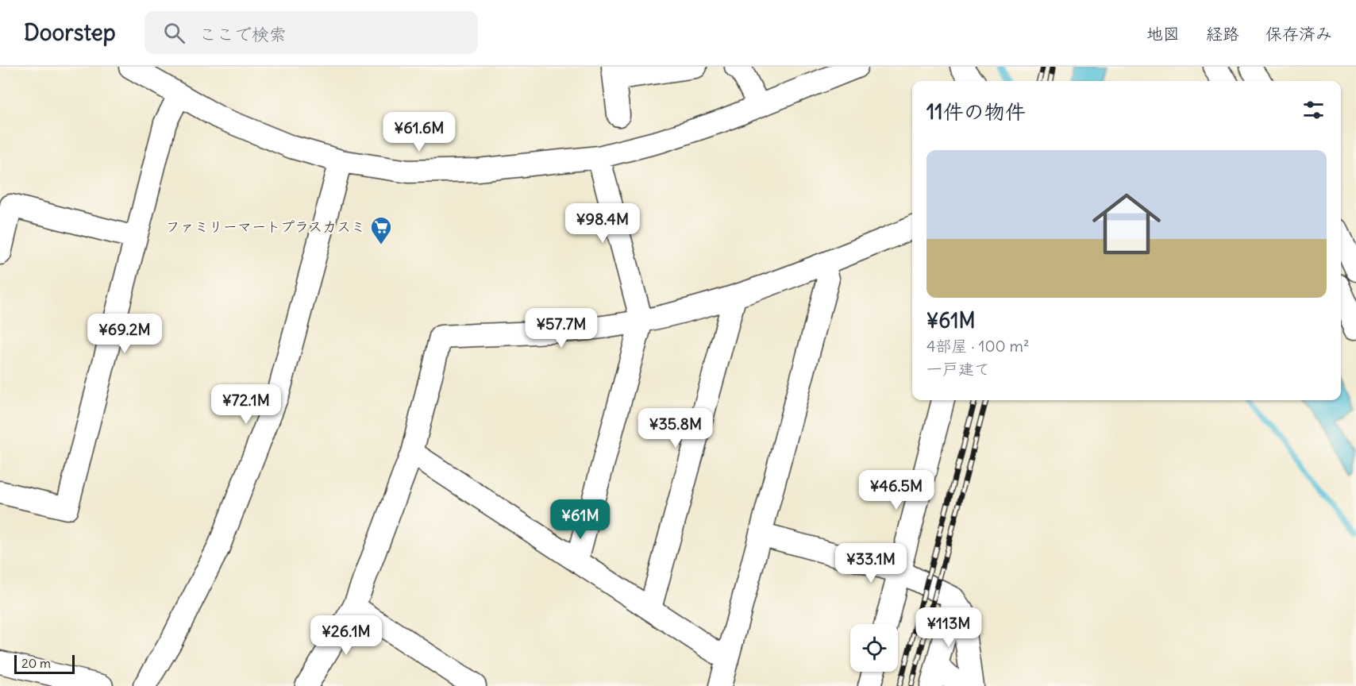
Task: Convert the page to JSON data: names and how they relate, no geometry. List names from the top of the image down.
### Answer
{
  "places": {
    "supermarket": ["ファミリーマートプラスカスミ"]
  },
  "scale_bar": "20 m",
  "page": {
    "header": "Doorstep",
    "search": "ここで検索",
    "nav": ["地図", "経路", "保存済み"],
    "heading": "11件の物件",
    "price": [
      "¥61.6M",
      "¥98.4M",
      "¥57.7M",
      "¥69.2M",
      "¥72.1M",
      "¥35.8M",
      "¥46.5M",
      "¥61M",
      "¥33.1M",
      "¥113M",
      "¥26.1M"
    ],
    "list": [
      {
        "name": "¥61M",
        "note": "4部屋 · 100 m² · 一戸建て"
      }
    ],
    "scale": "20 m"
  }
}
